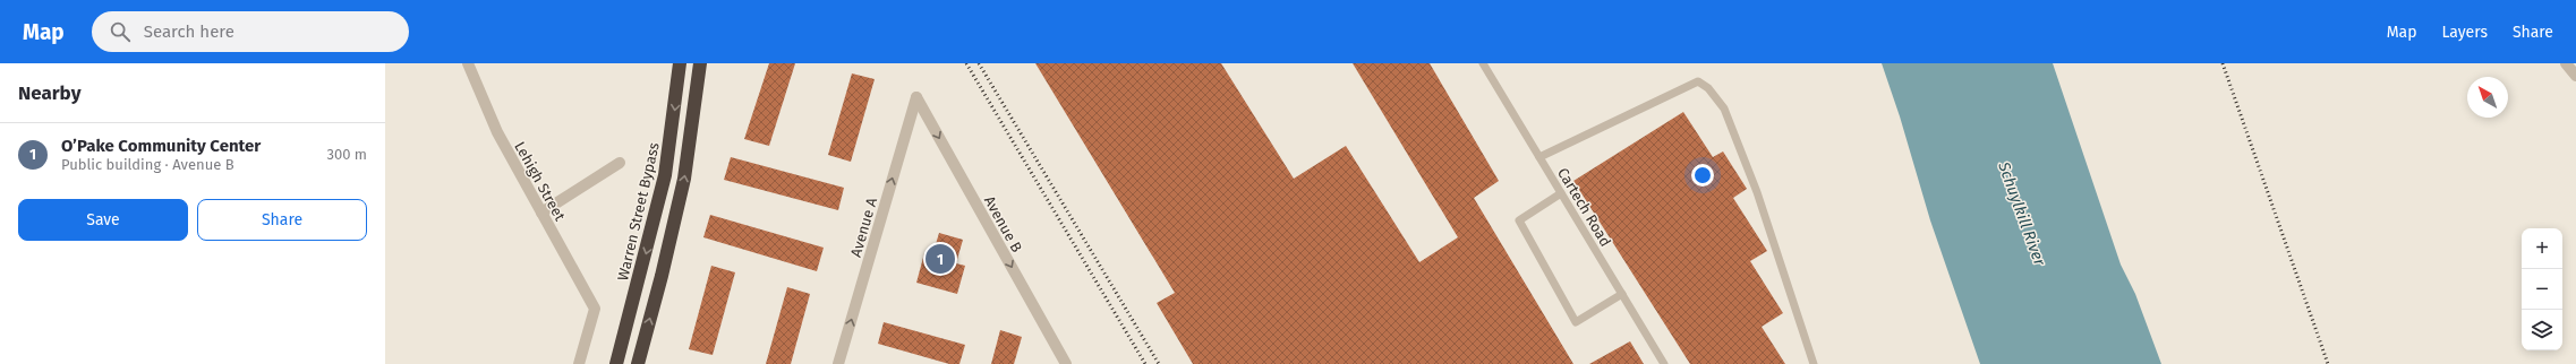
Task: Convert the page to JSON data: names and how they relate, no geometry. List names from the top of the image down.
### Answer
{
  "streets": {
    "highway": ["Warren Street Bypass"],
    "street": ["Lehigh Street", "Avenue B", "Avenue A"],
    "lane": ["Cartech Road"]
  },
  "crossings": [
    ["Avenue B", "Avenue A"]
  ],
  "one_way": ["Avenue B", "Avenue A"],
  "water": ["Schuylkill River"],
  "north": "top left",
  "page": {
    "header": "Map",
    "search": "Search here",
    "nav": ["Map", "Layers", "Share"],
    "heading": "Nearby",
    "list": [
      {
        "mark": "1",
        "name": "O’Pake Community Center",
        "note": "Public building · Avenue B",
        "value": "300 m"
      }
    ],
    "buttons": ["Save", "Share"],
    "map_buttons": ["+", "−"],
    "pins": "1"
  }
}
